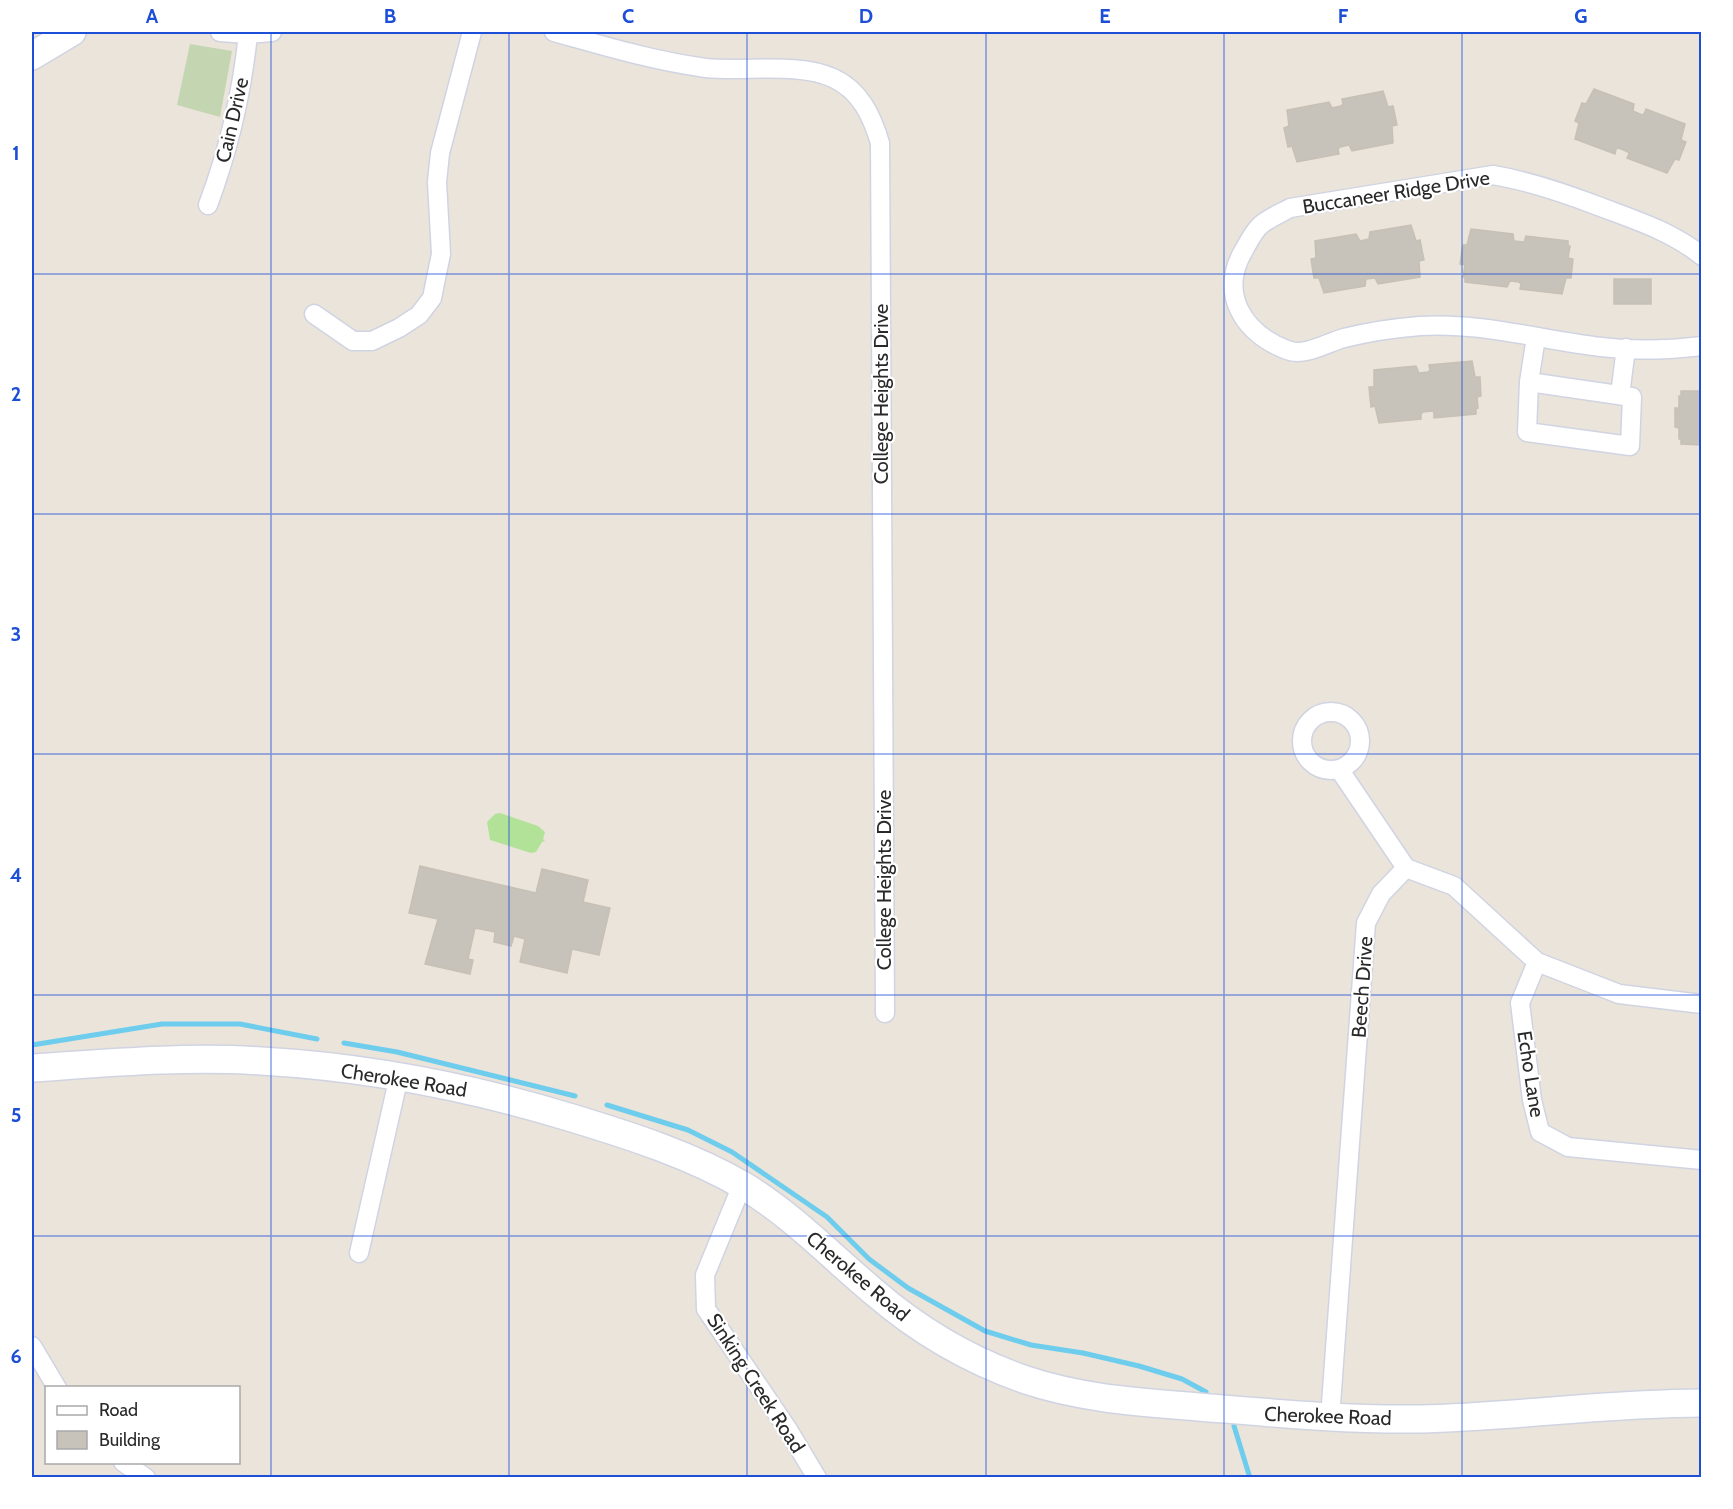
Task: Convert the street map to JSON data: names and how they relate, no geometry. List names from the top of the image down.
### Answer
{
  "streets": {
    "main road": ["Cherokee Road"],
    "street": [
      "Cain Drive",
      "Buccaneer Ridge Drive",
      "College Heights Drive",
      "Beech Drive",
      "Echo Lane",
      "Sinking Creek Road"
    ]
  },
  "crossings": [
    ["Beech Drive", "Cherokee Road"],
    ["Cherokee Road", "Sinking Creek Road"]
  ],
  "legend": ["Road", "Building"],
  "grid": {
    "columns": [
      "A",
      "B",
      "C",
      "D",
      "E",
      "F",
      "G"
    ],
    "rows": [
      "1",
      "2",
      "3",
      "4",
      "5",
      "6"
    ]
  }
}
